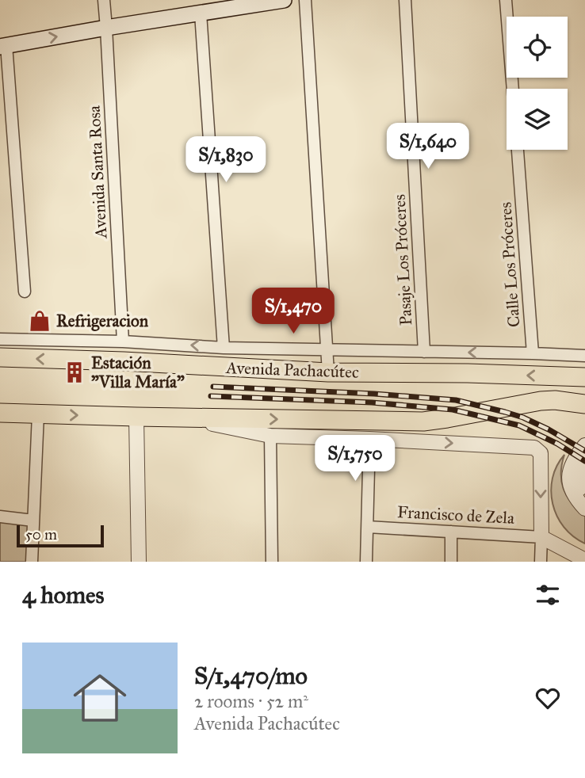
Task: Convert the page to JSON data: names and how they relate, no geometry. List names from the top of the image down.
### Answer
{
  "streets": {
    "main road": ["Avenida Pachacútec"],
    "street": [
      "Avenida Santa Rosa",
      "Pasaje Los Próceres",
      "Calle Los Próceres",
      "Francisco de Zela"
    ]
  },
  "crossings": [
    ["Avenida Santa Rosa", "Avenida Pachacútec"],
    ["Pasaje Los Próceres", "Avenida Pachacútec"],
    ["Calle Los Próceres", "Avenida Pachacútec"]
  ],
  "places": {
    "shop": ["Refrigeracion"],
    "building": ["Estación \"Villa María\""]
  },
  "scale_bar": "50 m",
  "page": {
    "price": [
      "S/1,640",
      "S/1,830",
      "S/1,470",
      "S/1,750"
    ],
    "scale": "50 m",
    "heading": "4 homes",
    "list": [
      {
        "name": "S/1,470/mo",
        "note": "2 rooms · 52 m² · Avenida Pachacútec"
      }
    ]
  }
}
